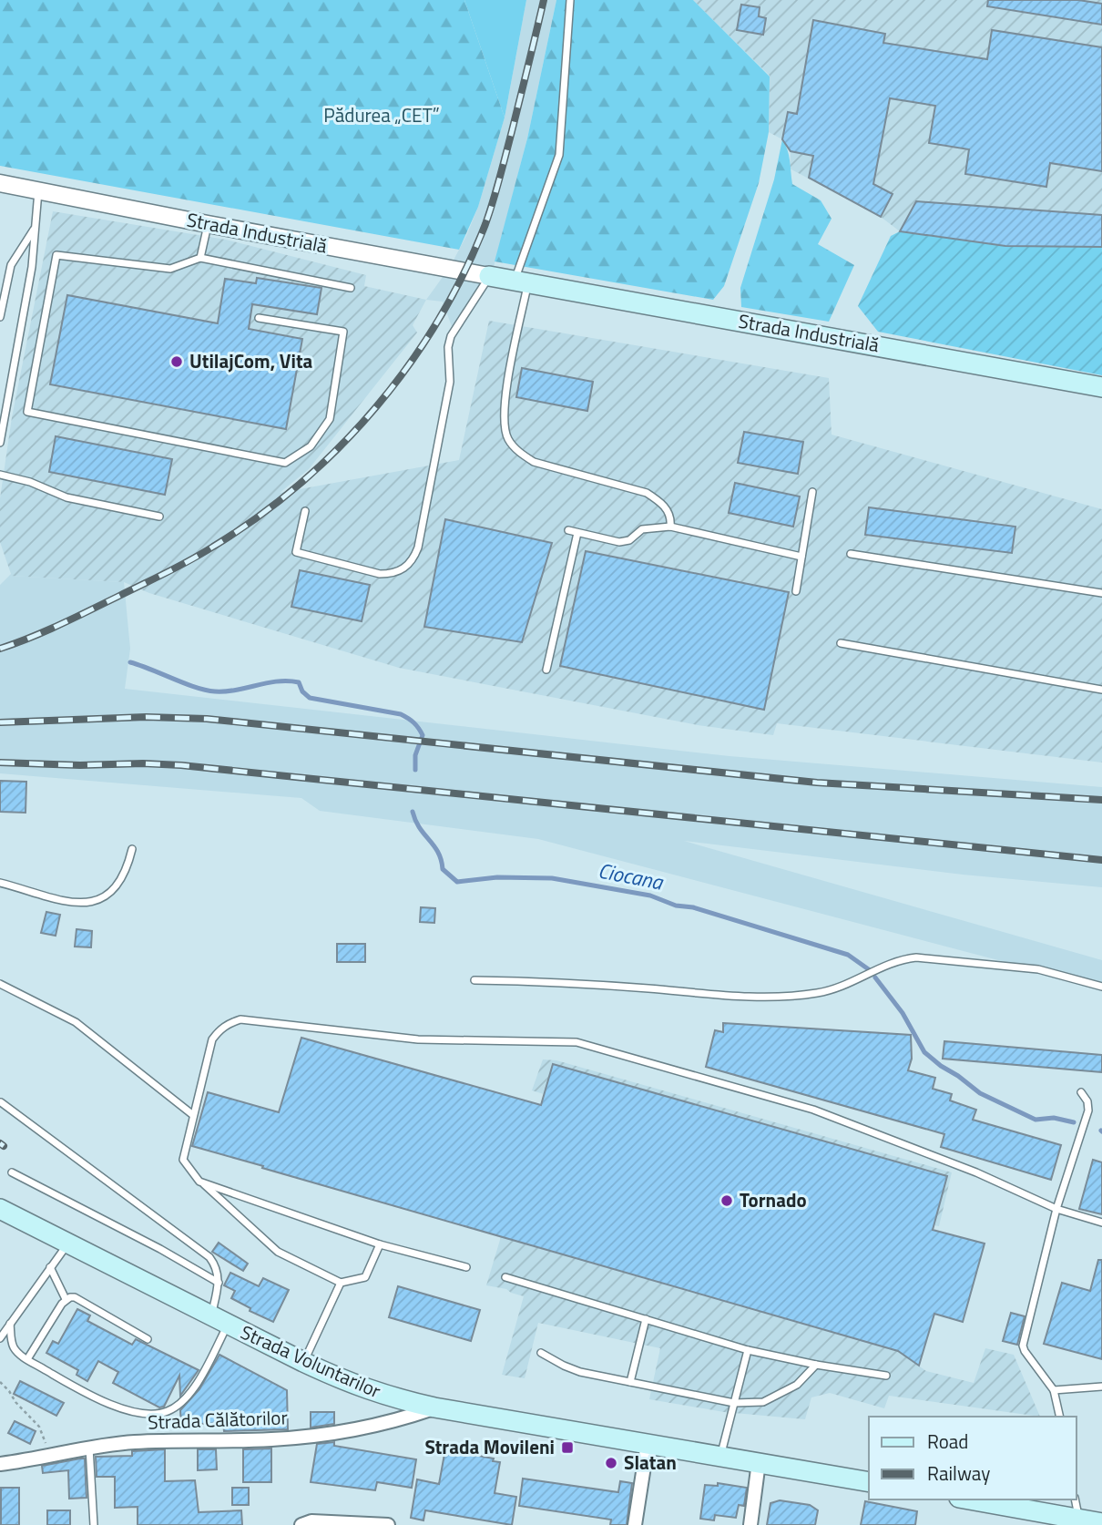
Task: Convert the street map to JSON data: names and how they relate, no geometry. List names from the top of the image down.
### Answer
{
  "streets": {
    "main road": ["Strada Industrială", "Strada Voluntarilor"],
    "street": ["Strada Călătorilor"]
  },
  "crossings": [
    ["Strada Voluntarilor", "Strada Călătorilor"]
  ],
  "water": ["Ciocana"],
  "parks": ["Pădurea „CET”"],
  "places": {
    "other": ["UtilajCom, Vita", "Tornado", "Slatan"],
    "transit": ["Strada Movileni"]
  },
  "legend": ["Road", "Railway"]
}
